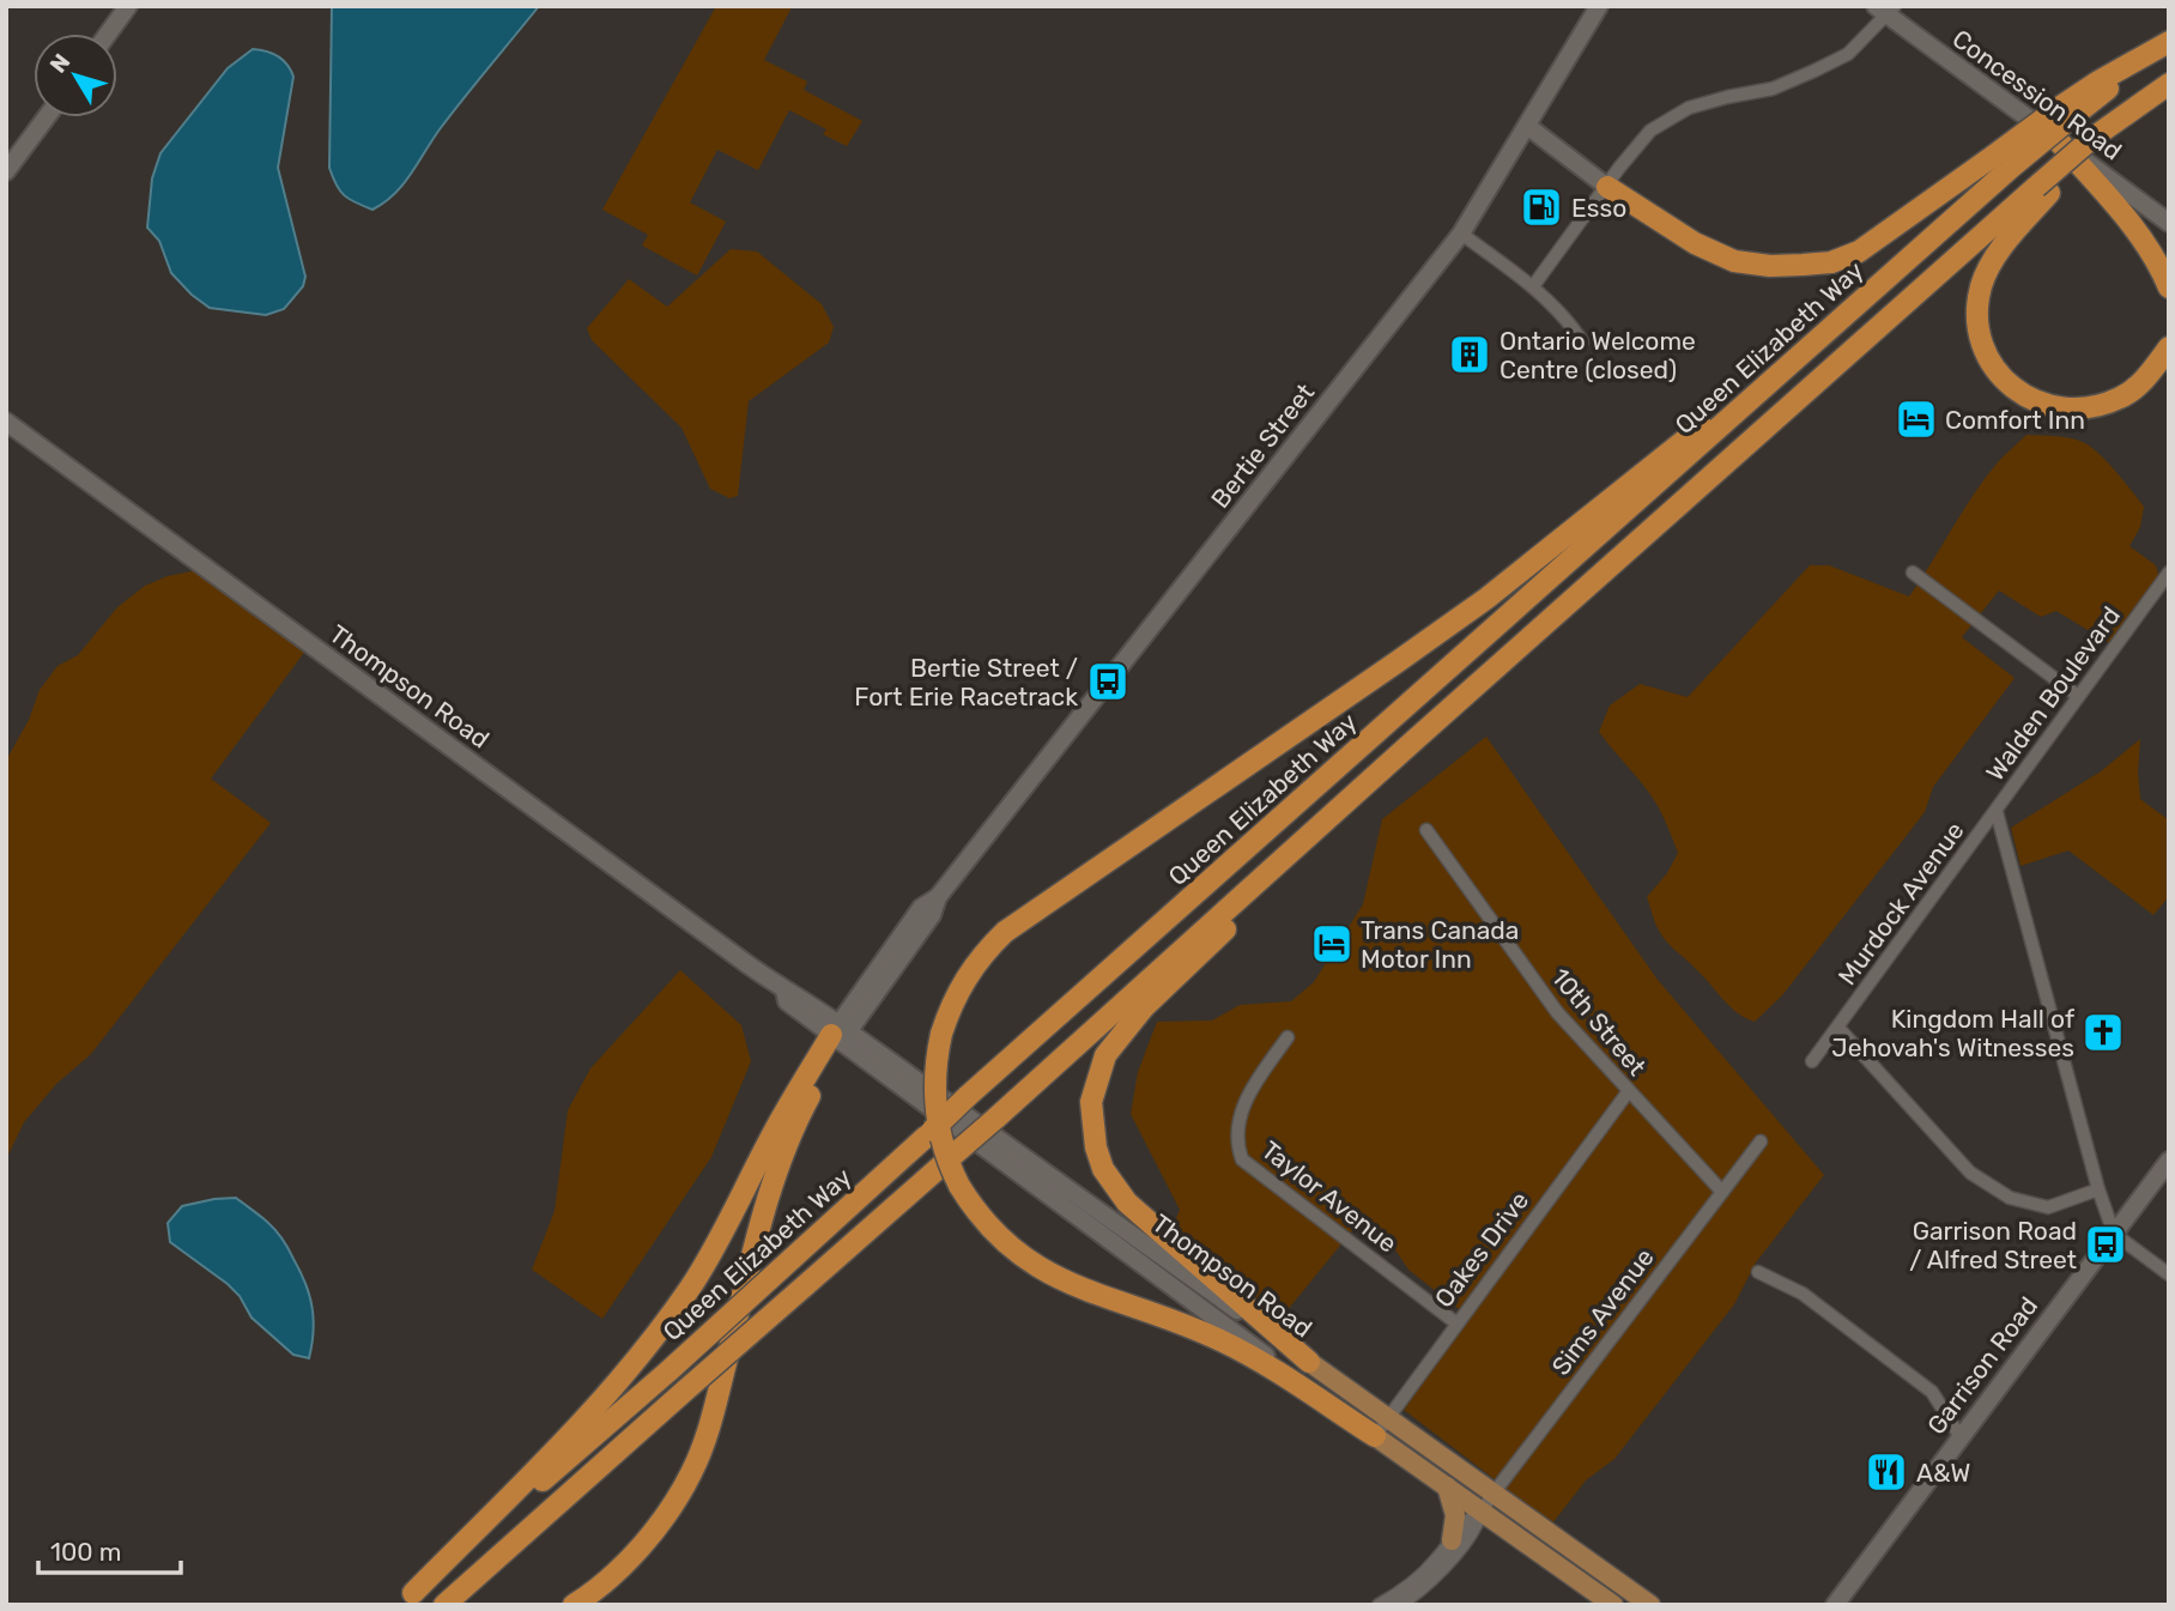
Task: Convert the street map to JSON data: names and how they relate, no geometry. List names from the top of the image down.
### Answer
{
  "streets": {
    "highway": ["Queen Elizabeth Way"],
    "main road": [
      "Concession Road",
      "Bertie Street",
      "Thompson Road",
      "Garrison Road"
    ],
    "street": [
      "Walden Boulevard",
      "Murdock Avenue",
      "10th Street",
      "Taylor Avenue",
      "Oakes Drive",
      "Sims Avenue"
    ]
  },
  "crossings": [
    ["Bertie Street", "Thompson Road"],
    ["Thompson Road", "Oakes Drive"],
    ["Thompson Road", "Sims Avenue"],
    ["Walden Boulevard", "Murdock Avenue"],
    ["Walden Boulevard", "Garrison Road"],
    ["10th Street", "Oakes Drive"],
    ["10th Street", "Sims Avenue"],
    ["Taylor Avenue", "Oakes Drive"]
  ],
  "places": {
    "fuel station": ["Esso"],
    "building": ["Ontario Welcome Centre (closed)"],
    "hotel": ["Comfort Inn", "Trans Canada Motor Inn"],
    "bus stop": ["Bertie Street / Fort Erie Racetrack", "Garrison Road / Alfred Street"],
    "church": ["Kingdom Hall of Jehovah's Witnesses"],
    "restaurant": ["A&W"]
  },
  "scale_bar": "100 m",
  "north": "top left"
}
